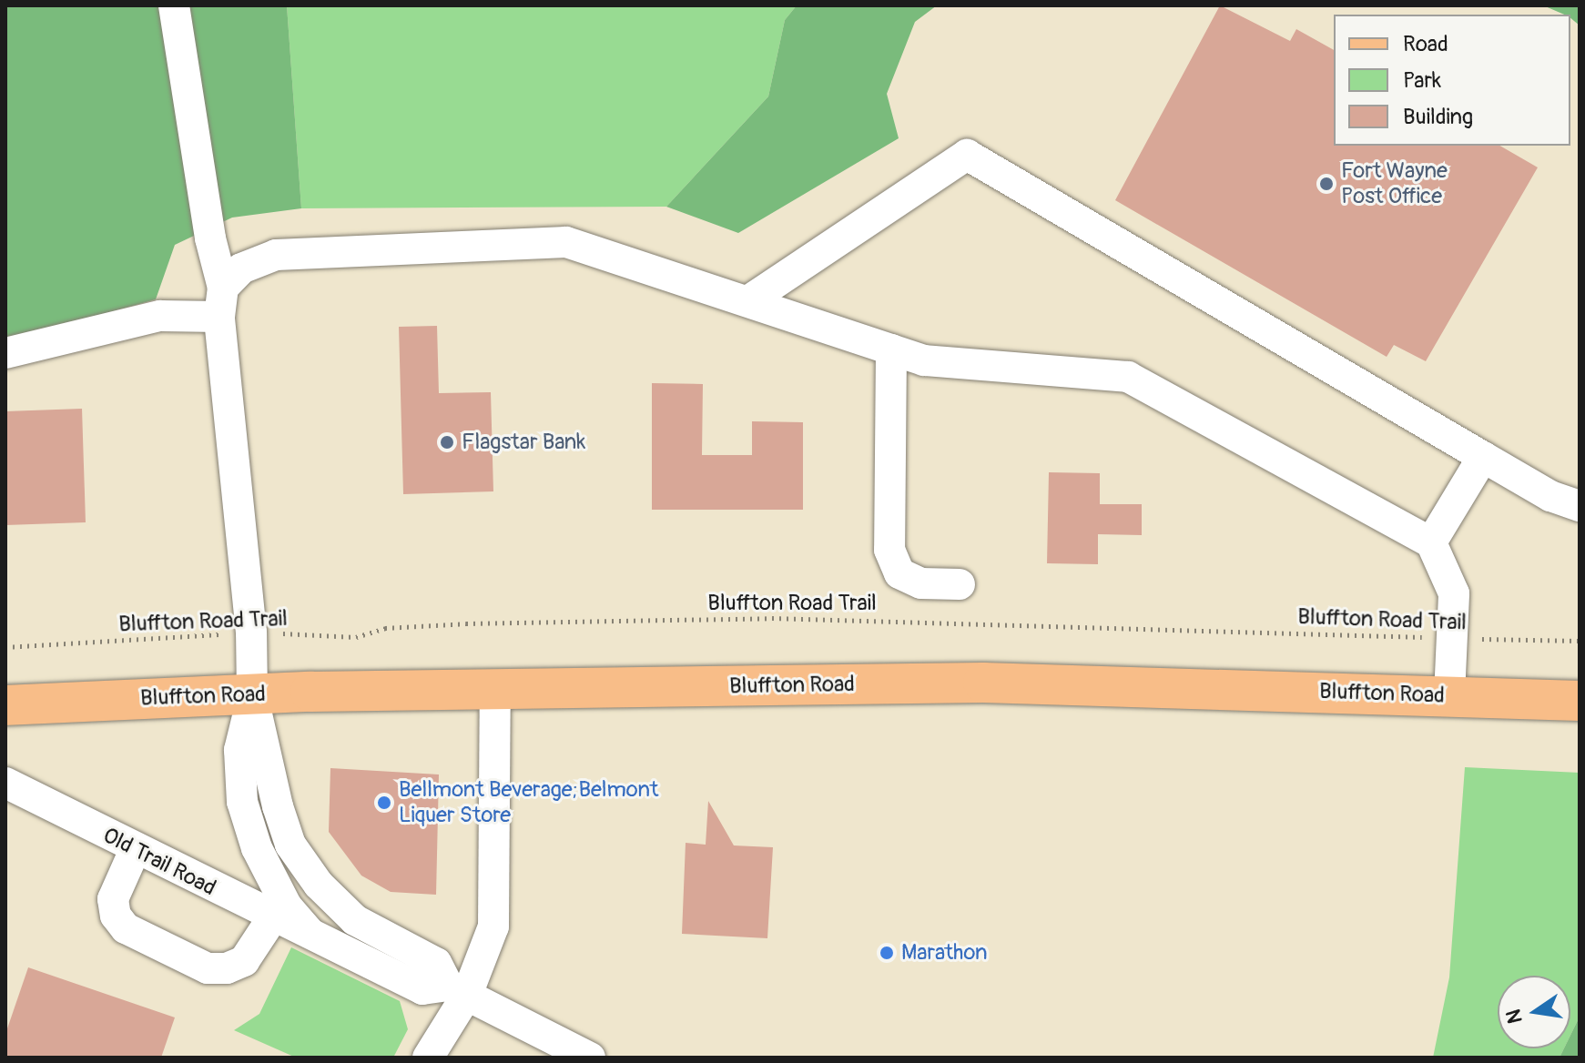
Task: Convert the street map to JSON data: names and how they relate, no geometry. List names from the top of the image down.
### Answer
{
  "streets": {
    "main road": ["Bluffton Road"],
    "street": ["Old Trail Road"],
    "path": ["Bluffton Road Trail"]
  },
  "crossings": [
    ["Bluffton Road", "Old Trail Road"]
  ],
  "places": [
    "Fort Wayne Post Office",
    "Flagstar Bank",
    "Bellmont Beverage;Belmont Liquer Store",
    "Marathon"
  ],
  "legend": ["Road", "Park", "Building"],
  "north": "left"
}
